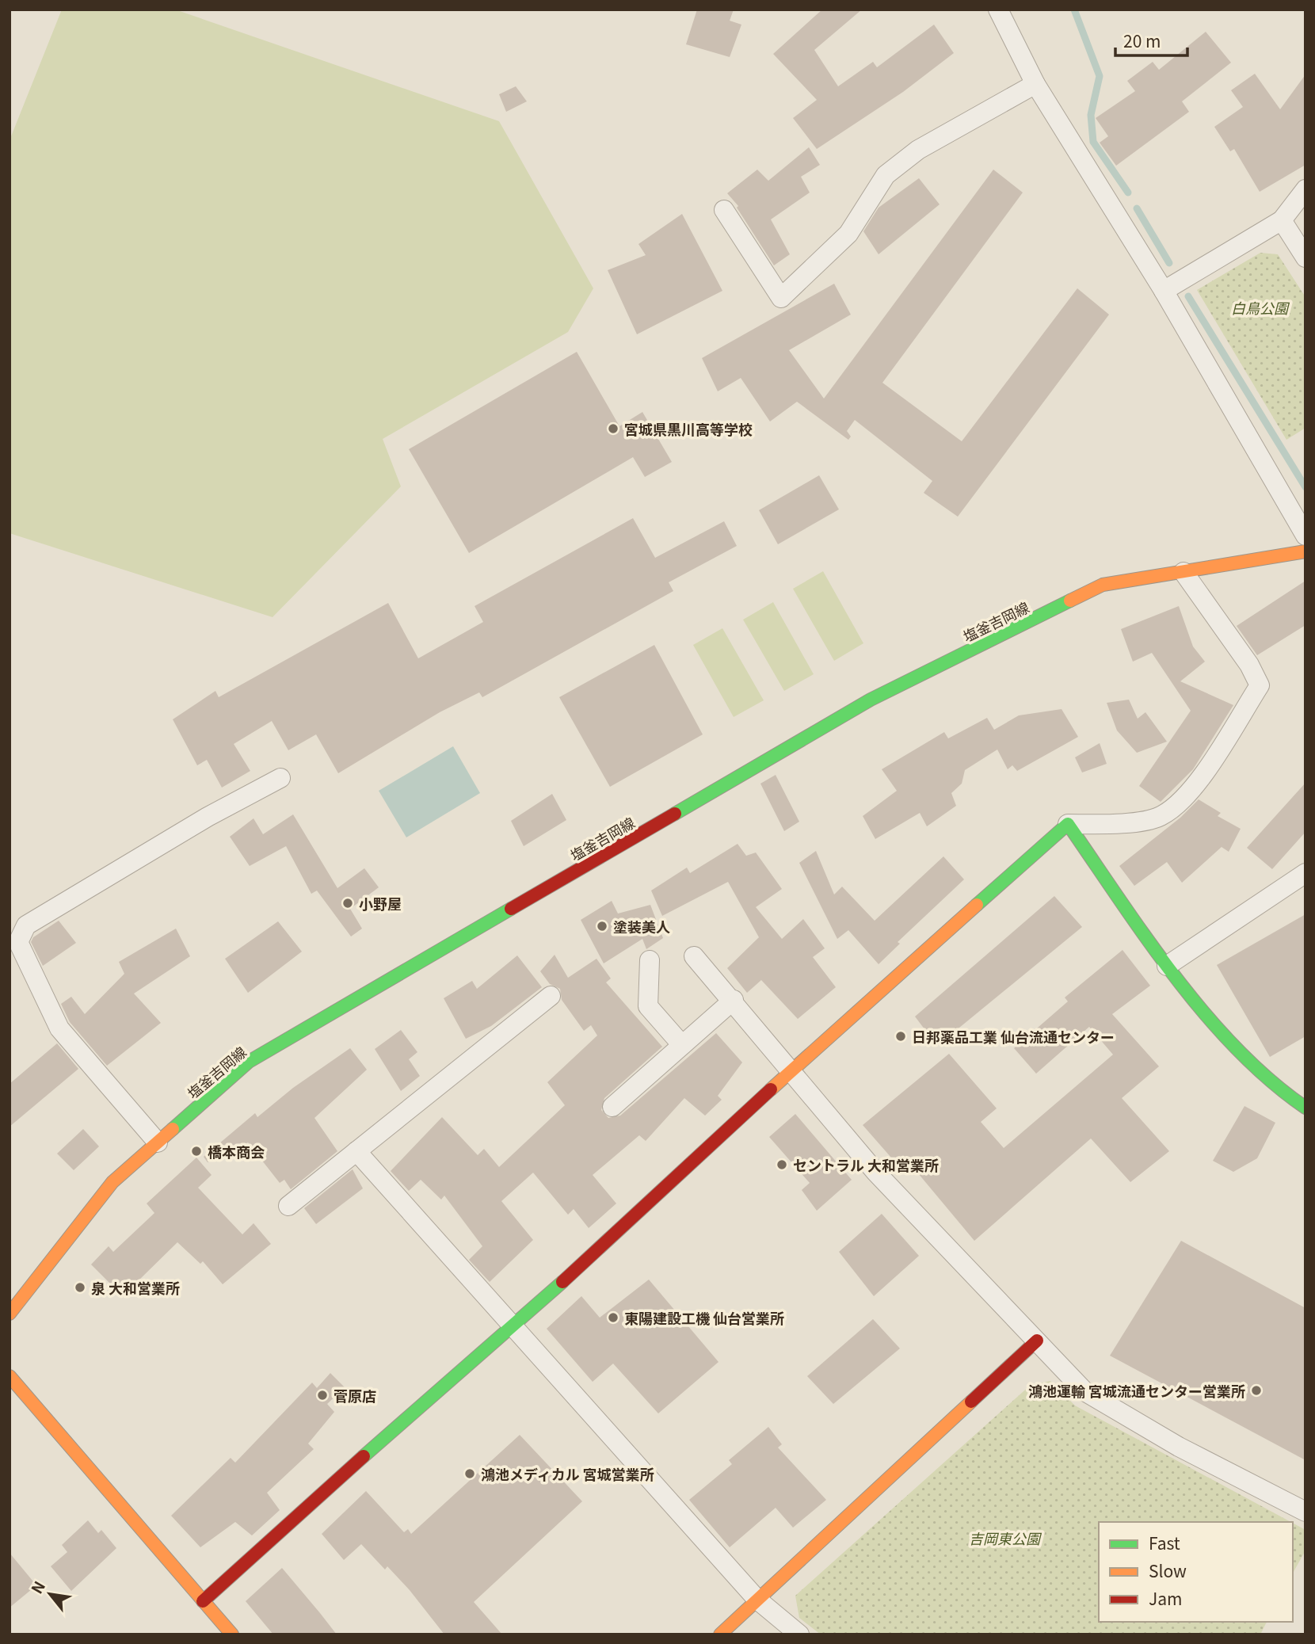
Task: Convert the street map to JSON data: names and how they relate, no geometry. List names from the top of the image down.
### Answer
{
  "streets": {
    "street": ["塩釜吉岡線"]
  },
  "parks": ["白鳥公園", "吉岡東公園"],
  "places": [
    "宮城県黒川高等学校",
    "小野屋",
    "塗装美人",
    "日邦薬品工業 仙台流通センター",
    "橋本商会",
    "セントラル 大和営業所",
    "泉 大和営業所",
    "東陽建設工機 仙台営業所",
    "鴻池運輸 宮城流通センター営業所",
    "菅原店",
    "鴻池メディカル 宮城営業所"
  ],
  "legend": ["Fast", "Slow", "Jam"],
  "scale_bar": "20 m",
  "north": "top left"
}
